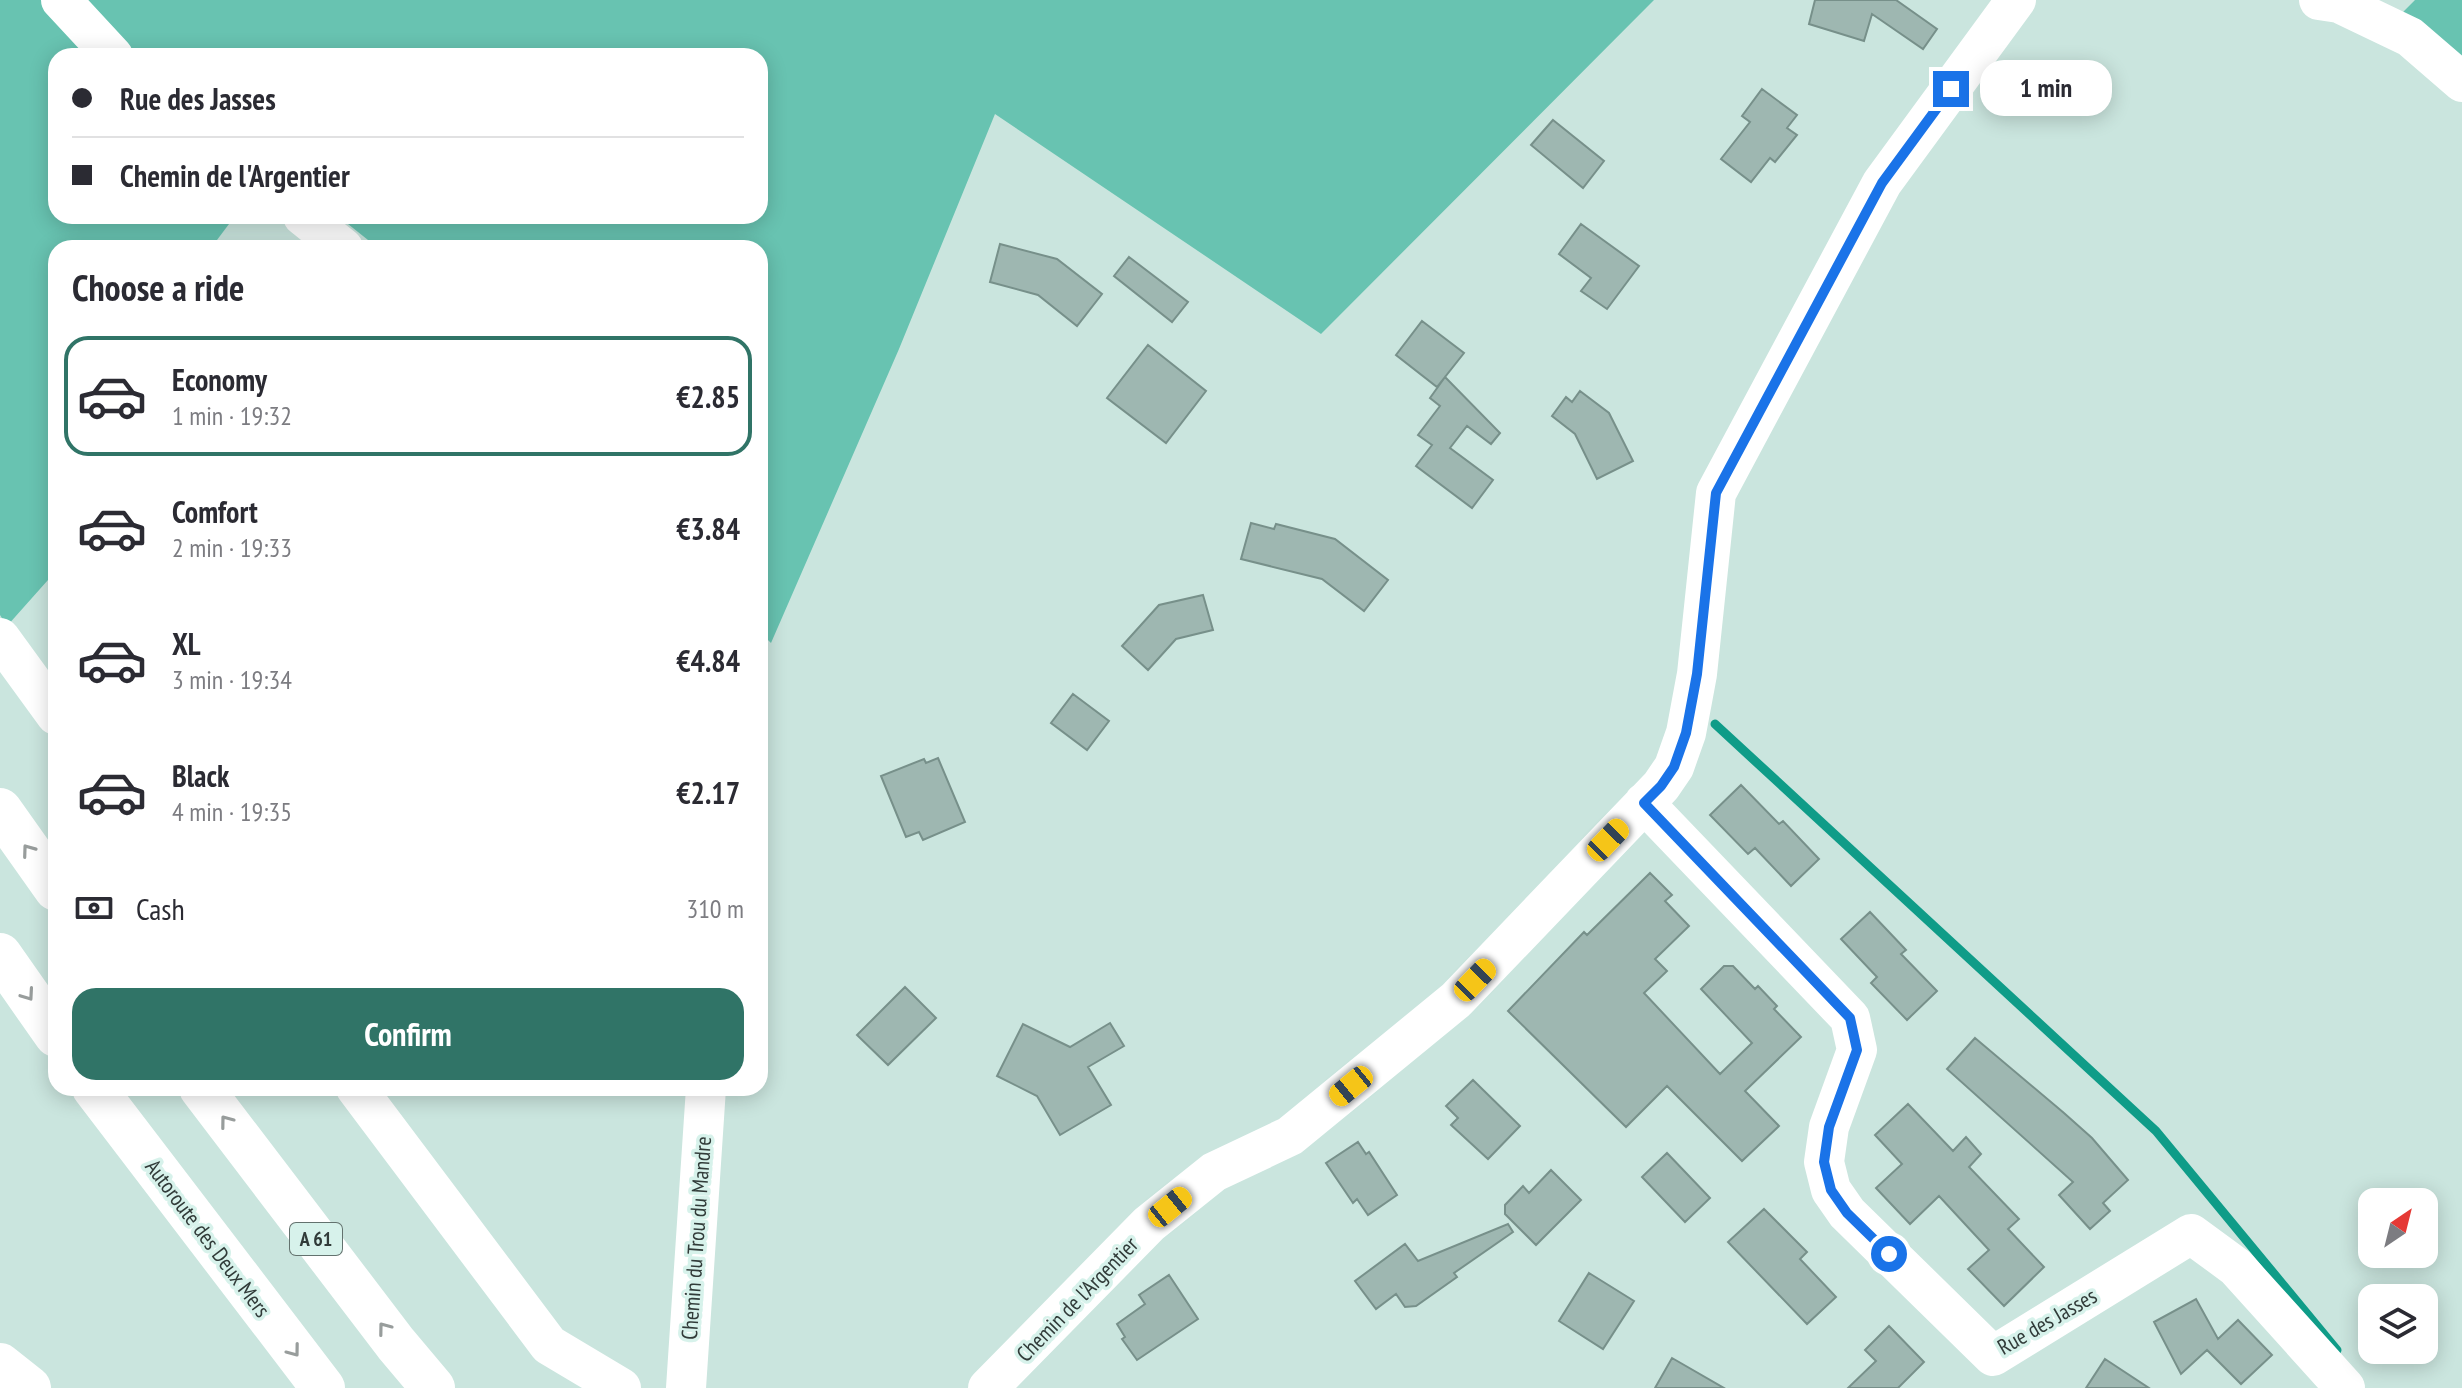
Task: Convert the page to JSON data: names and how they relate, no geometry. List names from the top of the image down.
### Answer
{
  "streets": {
    "main road": ["Autoroute des Deux Mers", "A 61"],
    "street": ["Chemin du Trou du Mandre", "Chemin de l'Argentier", "Rue des Jasses"]
  },
  "crossings": [
    ["Chemin de l'Argentier", "Rue des Jasses"]
  ],
  "north": "top right",
  "page": {
    "banner": ["Rue des Jasses", "Chemin de l'Argentier"],
    "bubble": "1 min",
    "heading": "Choose a ride",
    "list": [
      {
        "name": "Economy",
        "note": "1 min · 19:32",
        "value": "€2.85"
      },
      {
        "name": "Comfort",
        "note": "2 min · 19:33",
        "value": "€3.84"
      },
      {
        "name": "XL",
        "note": "3 min · 19:34",
        "value": "€4.84"
      },
      {
        "name": "Black",
        "note": "4 min · 19:35",
        "value": "€2.17"
      }
    ],
    "pay": ["Cash", "310 m"],
    "buttons": "Confirm"
  }
}
